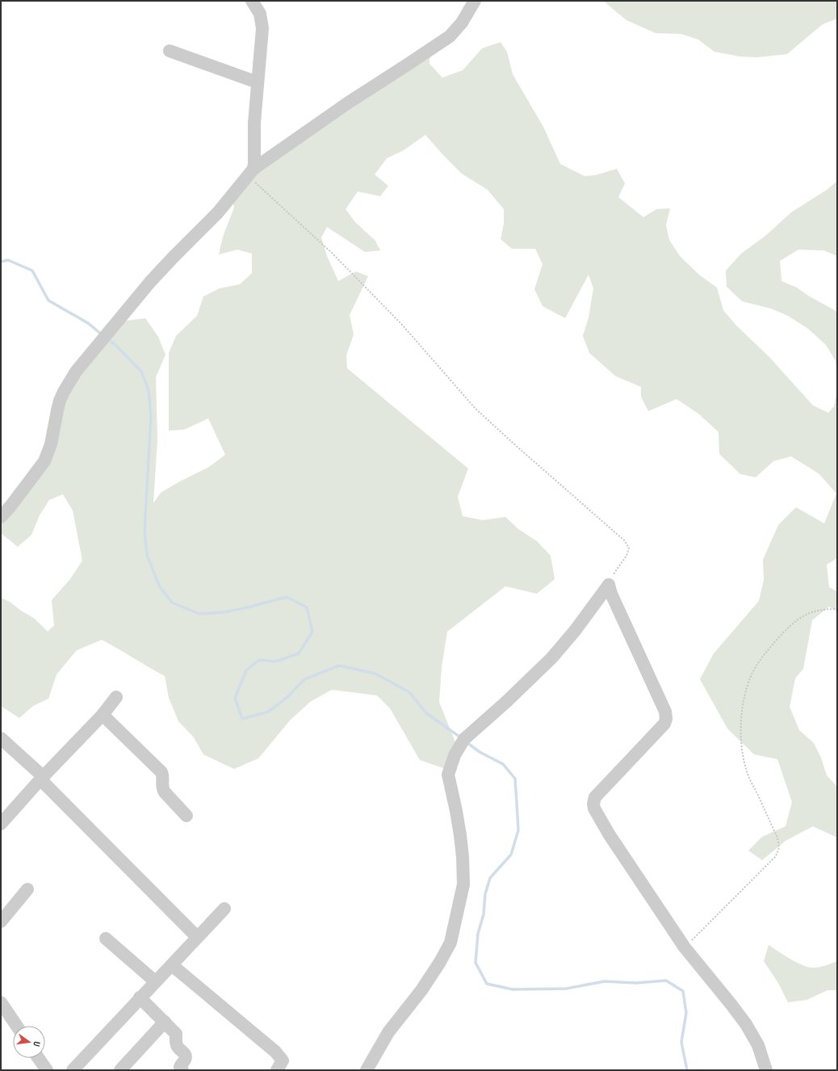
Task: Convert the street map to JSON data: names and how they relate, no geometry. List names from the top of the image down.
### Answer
{
  "north": "right"
}
